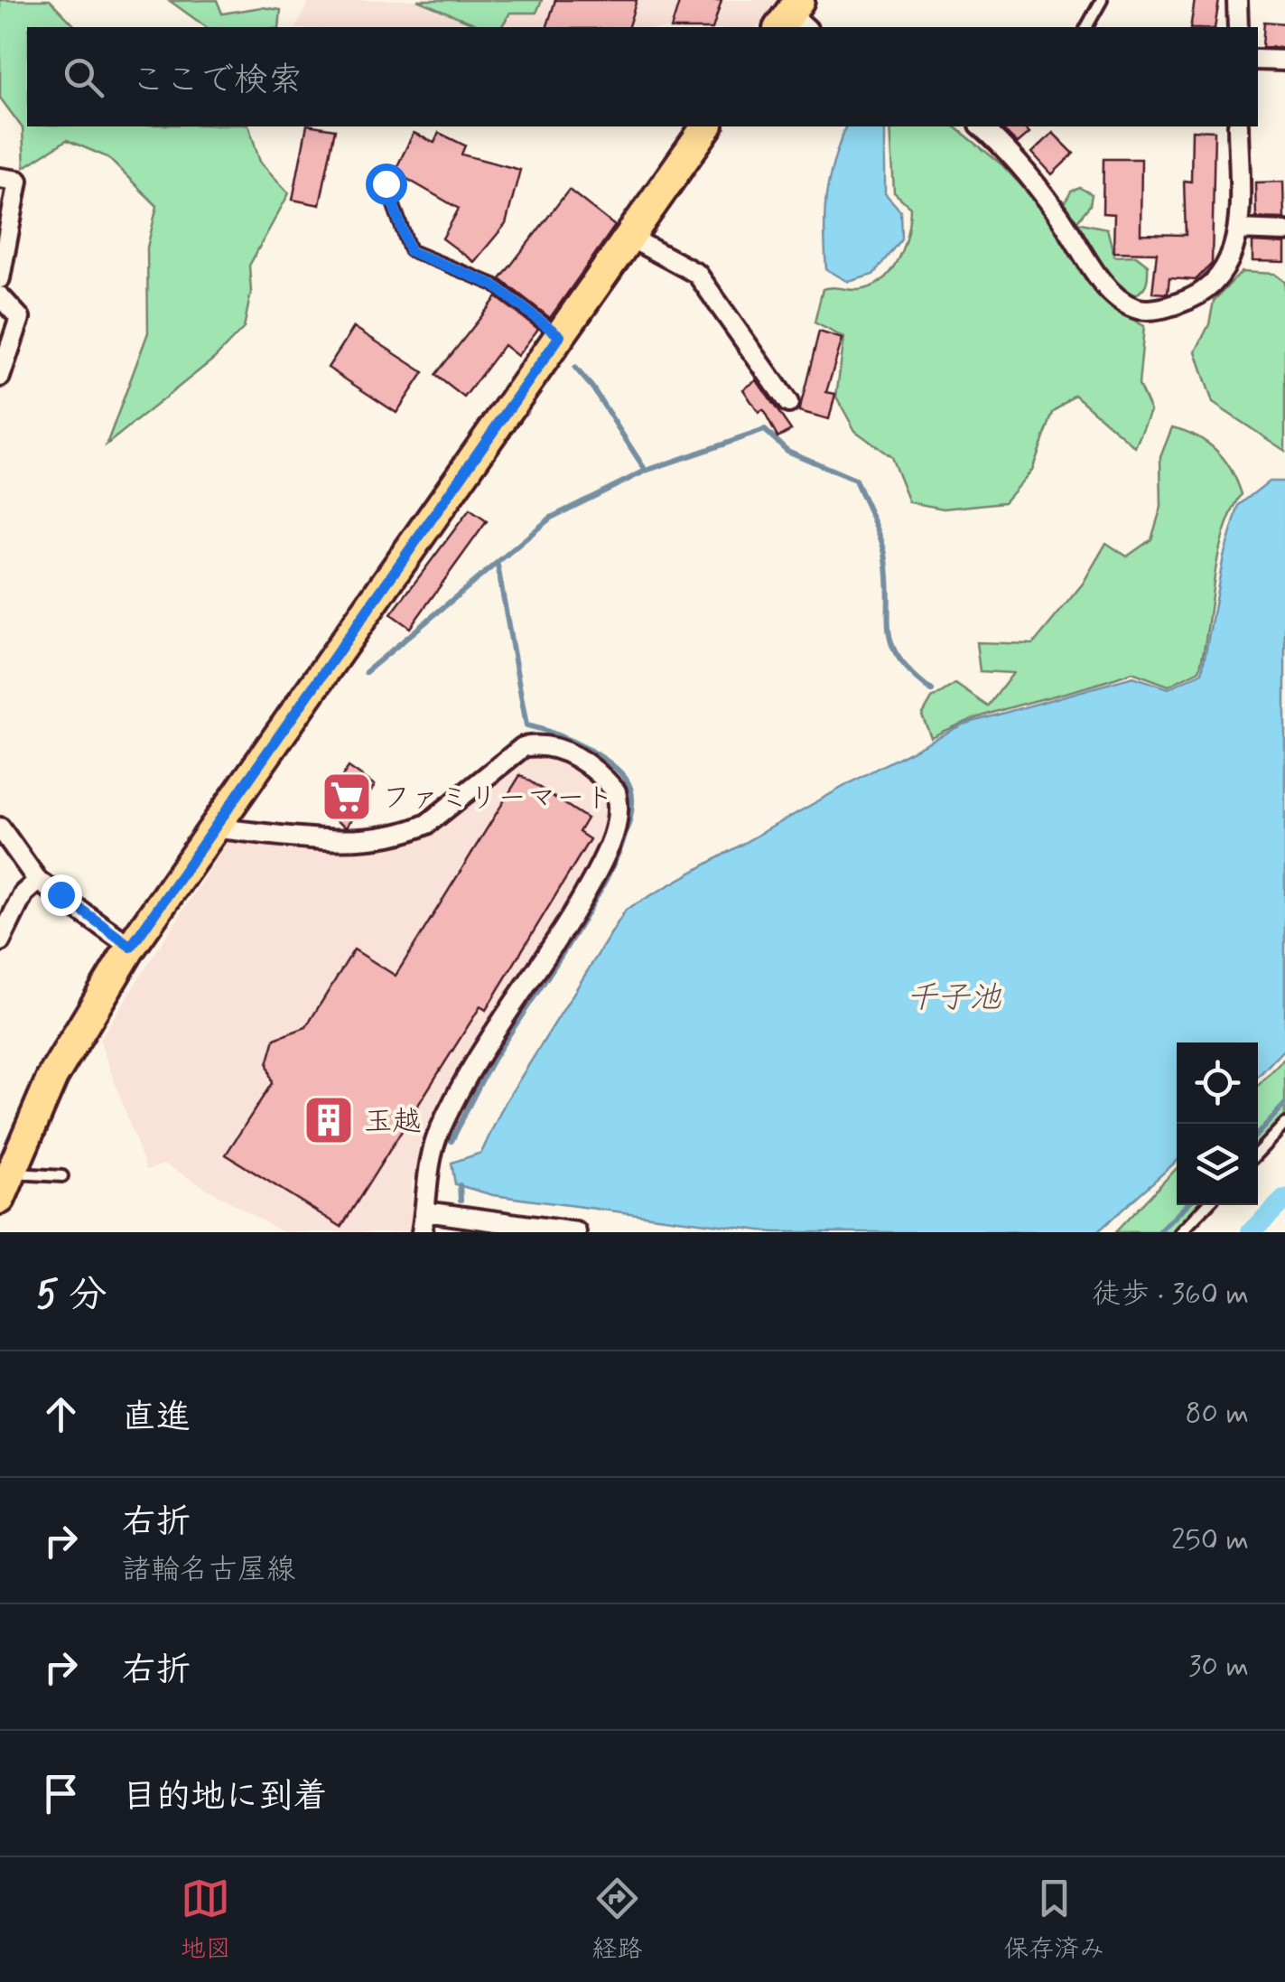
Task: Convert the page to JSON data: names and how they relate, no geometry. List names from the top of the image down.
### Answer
{
  "water": ["千子池"],
  "places": {
    "supermarket": ["ファミリーマート"],
    "building": ["玉越"]
  },
  "page": {
    "search": "ここで検索",
    "heading": ["5 分", "徒歩 · 360 m"],
    "list": [
      ["直進", "80 m"],
      ["右折", "諸輪名古屋線", "250 m"],
      ["右折", "30 m"],
      "目的地に到着"
    ],
    "nav": ["地図", "経路", "保存済み"]
  }
}
